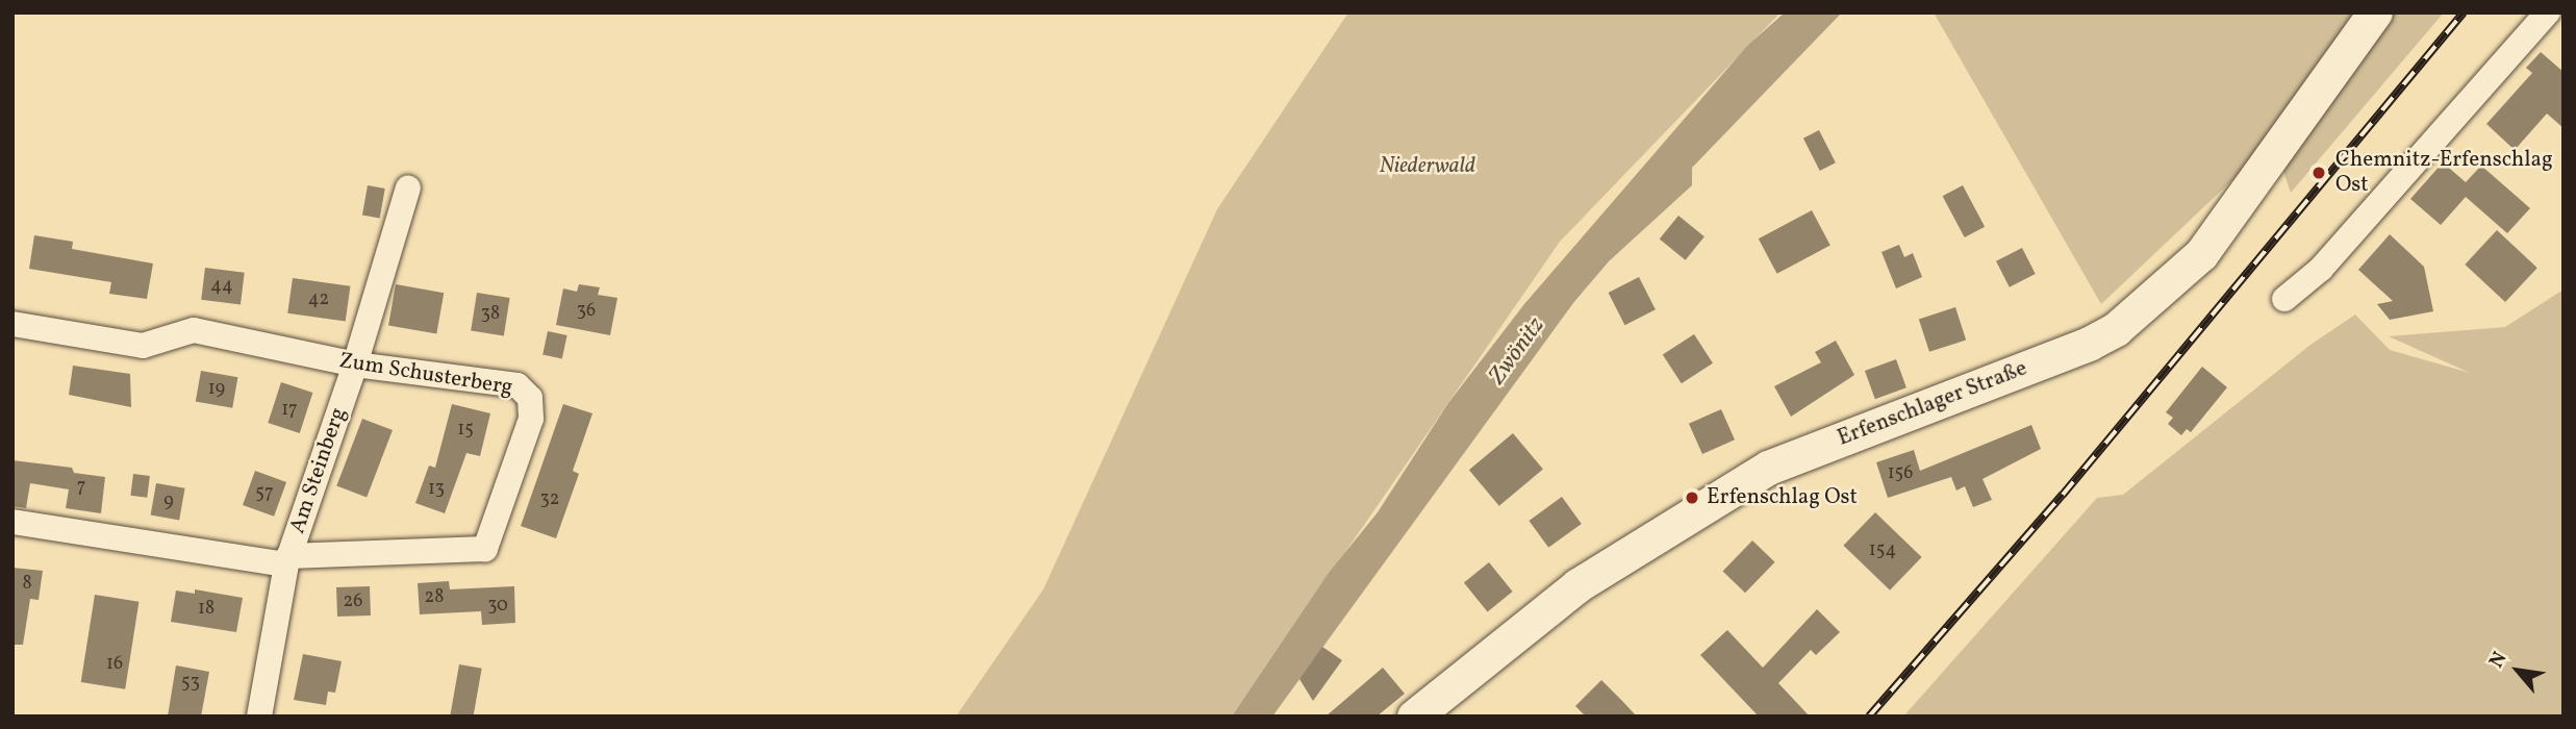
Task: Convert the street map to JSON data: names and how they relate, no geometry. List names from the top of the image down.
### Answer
{
  "streets": {
    "main road": ["Erfenschlager Straße"],
    "street": ["Zum Schusterberg", "Am Steinberg"]
  },
  "crossings": [
    ["Zum Schusterberg", "Am Steinberg"]
  ],
  "water": ["Zwönitz"],
  "parks": ["Niederwald"],
  "places": ["Chemnitz-Erfenschlag Ost", "Erfenschlag Ost"],
  "house_numbers": [
    "44",
    "42",
    "36",
    "38",
    "19",
    "17",
    "15",
    "156",
    "7",
    "13",
    "57",
    "32",
    "9",
    "154",
    "8",
    "28",
    "26",
    "30",
    "18",
    "16",
    "53"
  ],
  "north": "top left"
}
